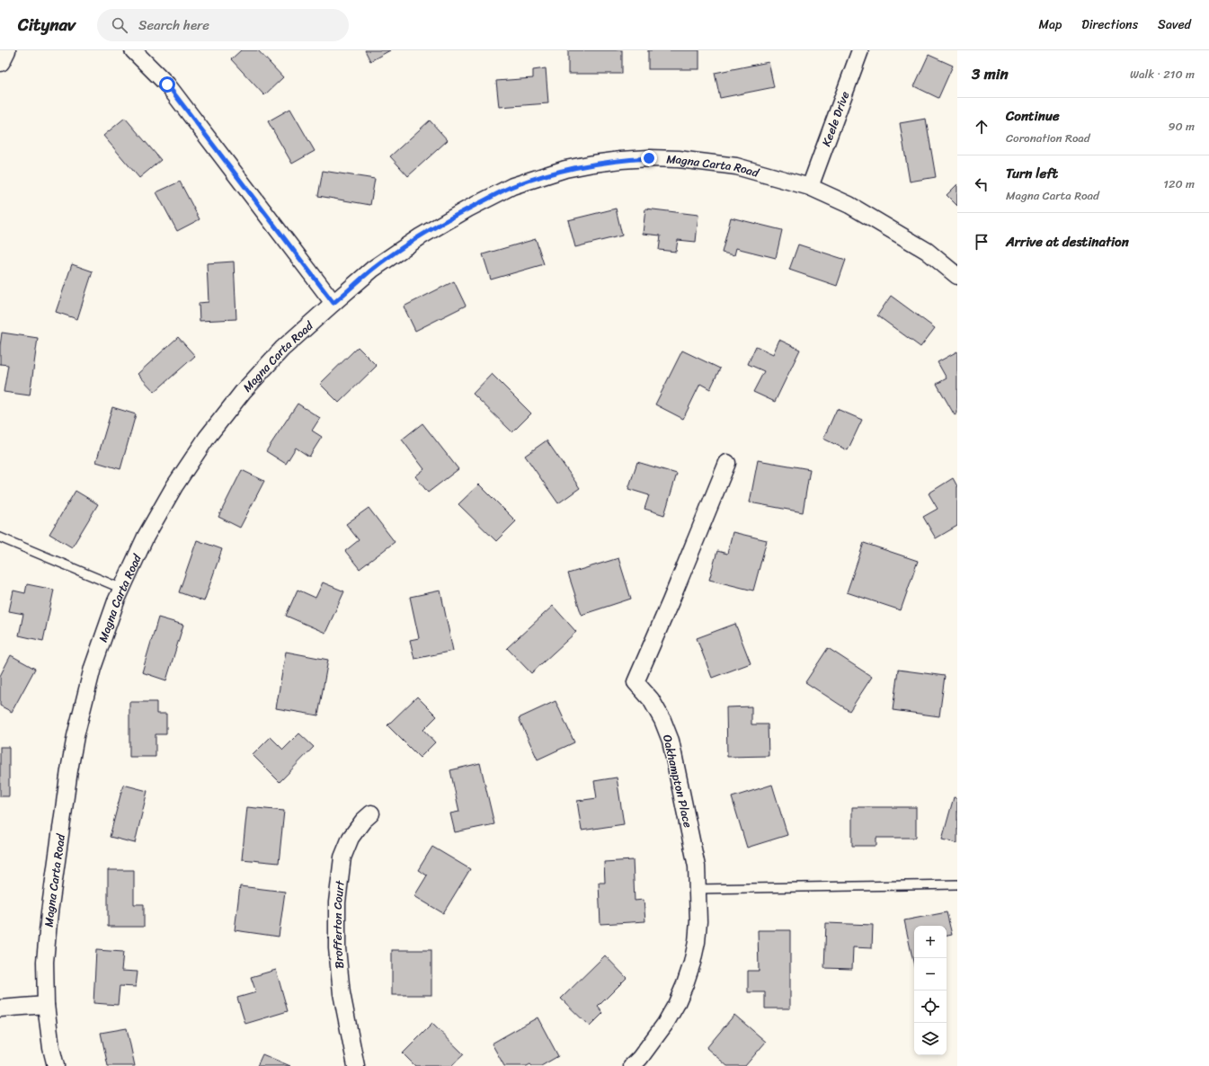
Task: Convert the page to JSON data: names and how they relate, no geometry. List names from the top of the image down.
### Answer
{
  "streets": {
    "street": [
      "Keele Drive",
      "Magna Carta Road",
      "Oakhampton Place",
      "Brofferton Court"
    ]
  },
  "crossings": [
    ["Keele Drive", "Magna Carta Road"]
  ],
  "page": {
    "header": "Citynav",
    "search": "Search here",
    "nav": ["Map", "Directions", "Saved"],
    "heading": ["3 min", "Walk · 210 m"],
    "list": [
      ["Continue", "Coronation Road", "90 m"],
      ["Turn left", "Magna Carta Road", "120 m"],
      "Arrive at destination"
    ],
    "map_buttons": ["+", "−"]
  }
}
